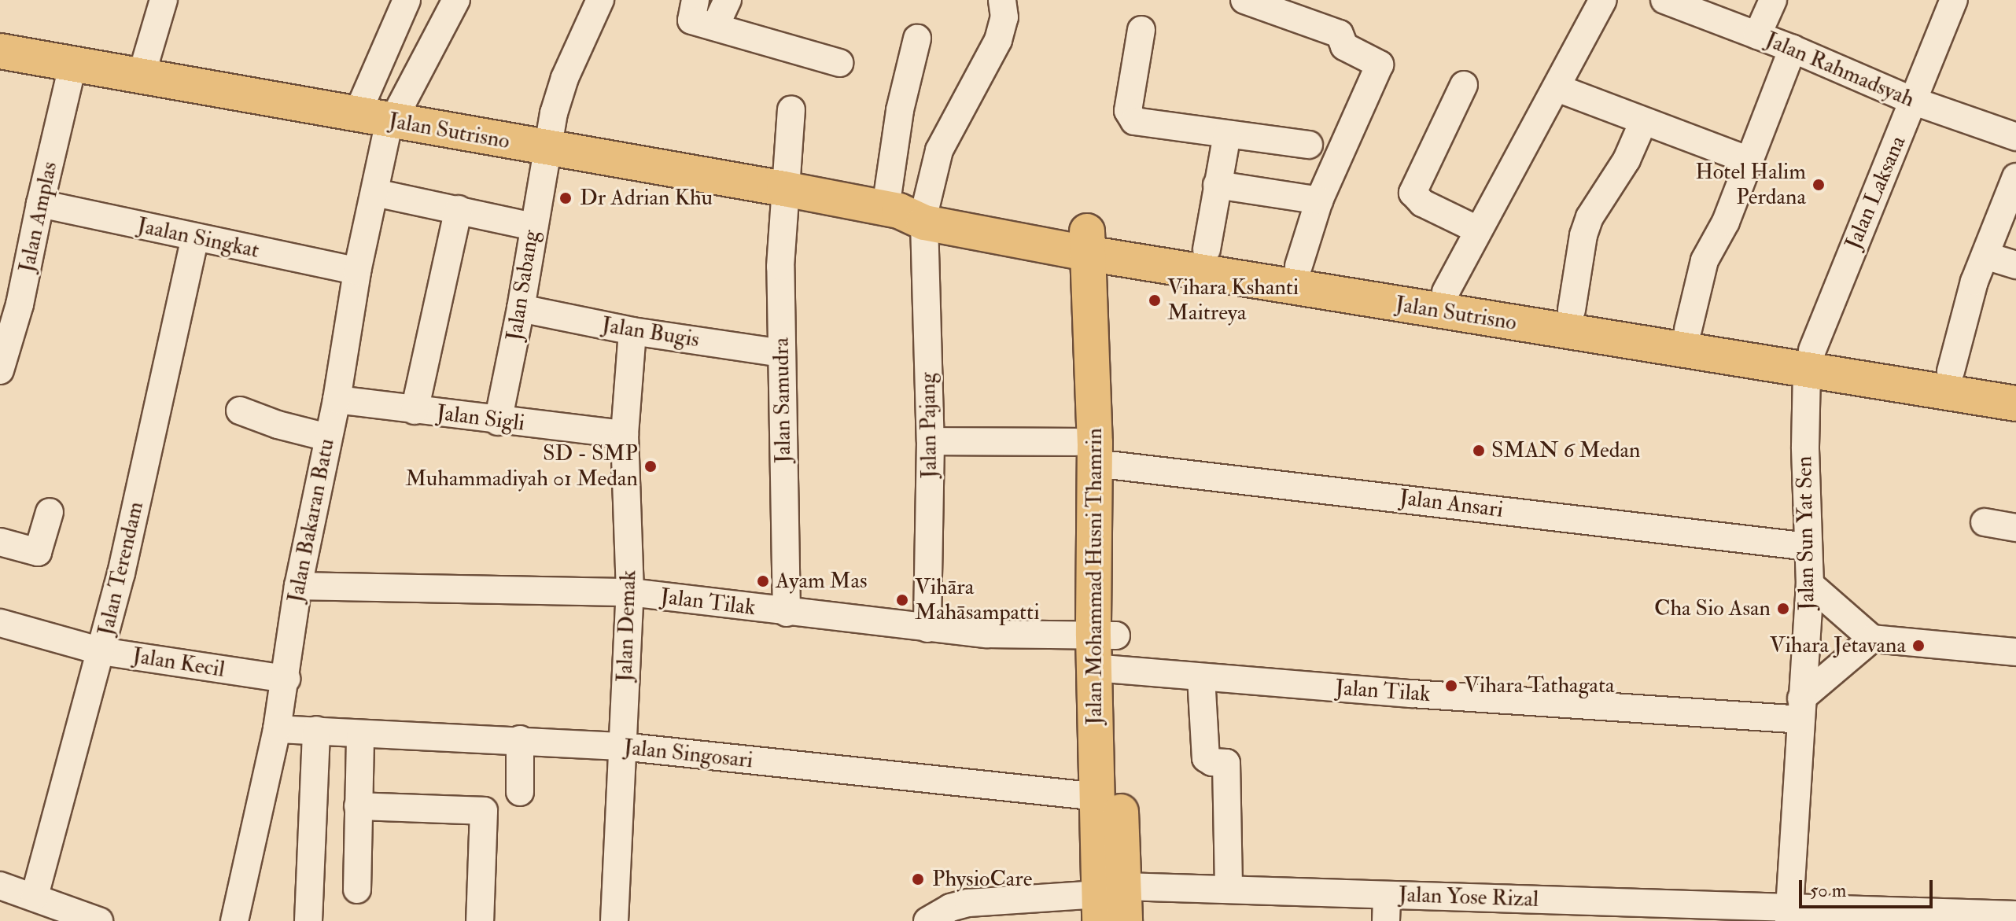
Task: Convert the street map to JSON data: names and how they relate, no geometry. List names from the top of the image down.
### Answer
{
  "streets": {
    "main road": ["Jalan Sutrisno", "Jalan Mohammad Husni Thamrin"],
    "street": [
      "Jalan Rahmadsyah",
      "Jalan Laksana",
      "Jalan Amplas",
      "Jaalan Singkat",
      "Jalan Sabang",
      "Jalan Bugis",
      "Jalan Samudra",
      "Jalan Sigli",
      "Jalan Pajang",
      "Jalan Ansari",
      "Jalan Bakaran Batu",
      "Jalan Sun Yat Sen",
      "Jalan Terendam",
      "Jalan Tilak",
      "Jalan Demak",
      "Jalan Kecil",
      "Jalan Singosari",
      "Jalan Yose Rizal"
    ]
  },
  "crossings": [
    ["Jalan Rahmadsyah", "Jalan Laksana"],
    ["Jalan Sutrisno", "Jalan Laksana"],
    ["Jalan Sutrisno", "Jalan Amplas"],
    ["Jalan Sutrisno", "Jalan Sabang"],
    ["Jalan Sutrisno", "Jalan Samudra"],
    ["Jalan Sutrisno", "Jalan Pajang"],
    ["Jalan Sutrisno", "Jalan Bakaran Batu"],
    ["Jalan Sutrisno", "Jalan Sun Yat Sen"],
    ["Jalan Sutrisno", "Jalan Mohammad Husni Thamrin"],
    ["Jalan Laksana", "Jalan Sun Yat Sen"],
    ["Jalan Amplas", "Jaalan Singkat"],
    ["Jaalan Singkat", "Jalan Bakaran Batu"],
    ["Jaalan Singkat", "Jalan Terendam"],
    ["Jalan Sabang", "Jalan Bugis"],
    ["Jalan Sabang", "Jalan Sigli"],
    ["Jalan Bugis", "Jalan Samudra"],
    ["Jalan Bugis", "Jalan Demak"],
    ["Jalan Samudra", "Jalan Tilak"],
    ["Jalan Sigli", "Jalan Bakaran Batu"],
    ["Jalan Sigli", "Jalan Demak"],
    ["Jalan Pajang", "Jalan Ansari"],
    ["Jalan Pajang", "Jalan Tilak"],
    ["Jalan Ansari", "Jalan Sun Yat Sen"],
    ["Jalan Ansari", "Jalan Mohammad Husni Thamrin"],
    ["Jalan Bakaran Batu", "Jalan Tilak"],
    ["Jalan Bakaran Batu", "Jalan Kecil"],
    ["Jalan Bakaran Batu", "Jalan Singosari"],
    ["Jalan Sun Yat Sen", "Jalan Tilak"],
    ["Jalan Sun Yat Sen", "Jalan Yose Rizal"],
    ["Jalan Terendam", "Jalan Kecil"],
    ["Jalan Mohammad Husni Thamrin", "Jalan Tilak"],
    ["Jalan Mohammad Husni Thamrin", "Jalan Singosari"],
    ["Jalan Mohammad Husni Thamrin", "Jalan Yose Rizal"],
    ["Jalan Tilak", "Jalan Demak"],
    ["Jalan Demak", "Jalan Singosari"]
  ],
  "places": [
    "Hotel Halim Perdana",
    "Dr Adrian Khu",
    "Vihara Kshanti Maitreya",
    "SMAN 6 Medan",
    "SD - SMP Muhammadiyah 01 Medan",
    "Ayam Mas",
    "Vihāra Mahāsampatti",
    "Cha Sio Asan",
    "Vihara Jetavana",
    "Vihara Tathagata",
    "PhysioCare"
  ],
  "scale_bar": "50 m"
}
